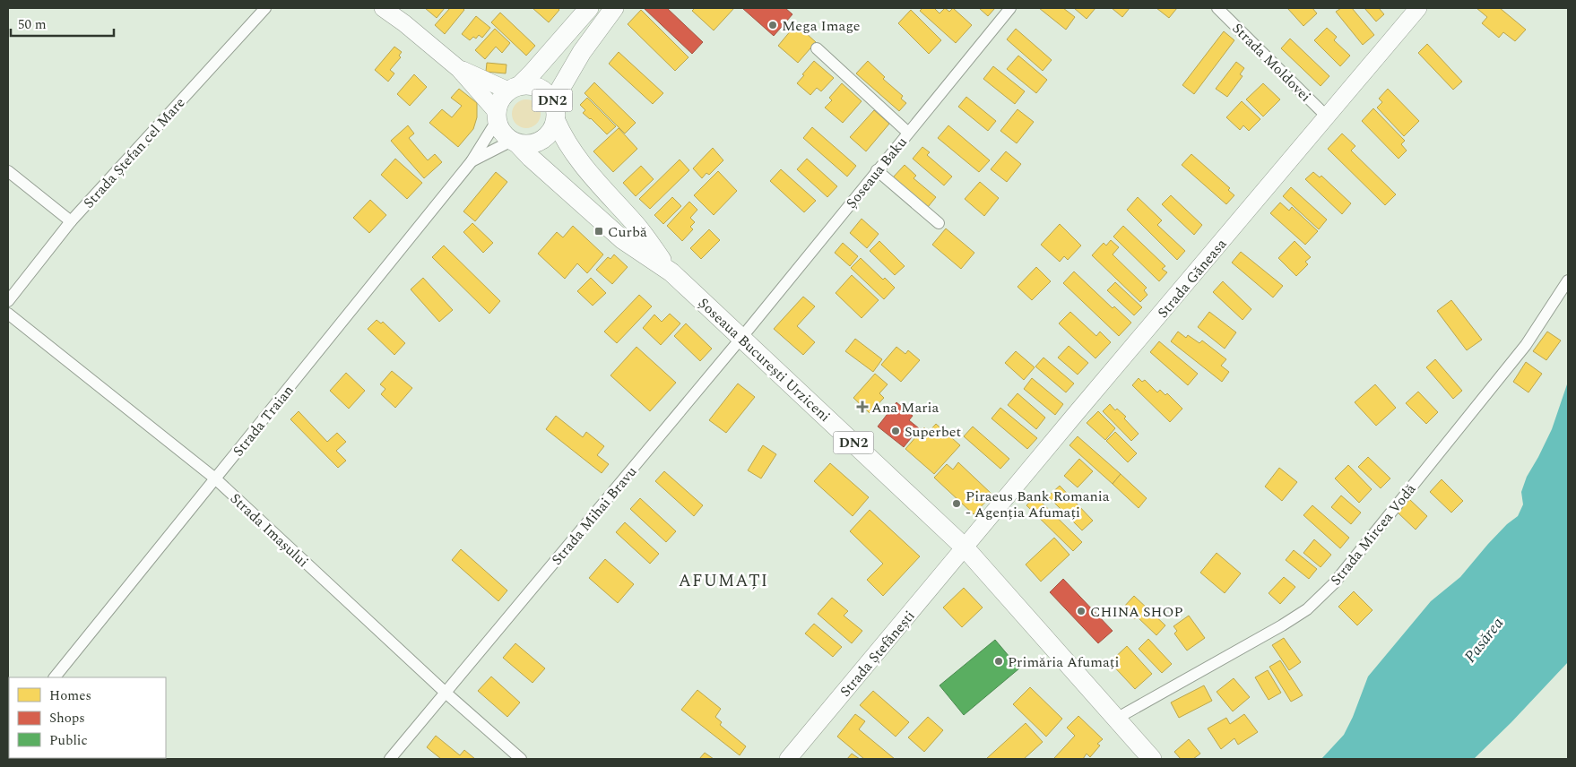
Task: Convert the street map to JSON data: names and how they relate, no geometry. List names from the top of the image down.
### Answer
{
  "streets": {
    "highway": ["DN2", "Șoseaua București Urziceni"],
    "main road": ["Strada Găneasa", "Strada Ștefănești"],
    "street": [
      "Strada Moldovei",
      "Strada Ștefan cel Mare",
      "Șoseaua Baku",
      "Strada Traian",
      "Strada Mihai Bravu",
      "Strada Imașului",
      "Strada Mircea Vodă"
    ]
  },
  "crossings": [
    ["Strada Moldovei", "Strada Găneasa"],
    ["DN2", "Șoseaua București Urziceni"],
    ["DN2", "Strada Traian"],
    ["Șoseaua Baku", "Șoseaua București Urziceni"],
    ["Șoseaua Baku", "Strada Mihai Bravu"],
    ["Strada Găneasa", "Șoseaua București Urziceni"],
    ["Strada Găneasa", "Strada Ștefănești"],
    ["Șoseaua București Urziceni", "Strada Traian"],
    ["Șoseaua București Urziceni", "Strada Mihai Bravu"],
    ["Șoseaua București Urziceni", "Strada Mircea Vodă"],
    ["Șoseaua București Urziceni", "Strada Ștefănești"],
    ["Strada Traian", "Strada Imașului"],
    ["Strada Mihai Bravu", "Strada Imașului"]
  ],
  "districts": ["AFUMAȚI"],
  "water": ["Pasărea"],
  "places": {
    "other": [
      "Mega Image",
      "Superbet",
      "Piraeus Bank Romania - Agenția Afumați",
      "CHINA SHOP",
      "Primăria Afumați"
    ],
    "transit": ["Curbă"],
    "health": ["Ana Maria"]
  },
  "legend": ["Homes", "Shops", "Public"],
  "scale_bar": "50 m"
}
